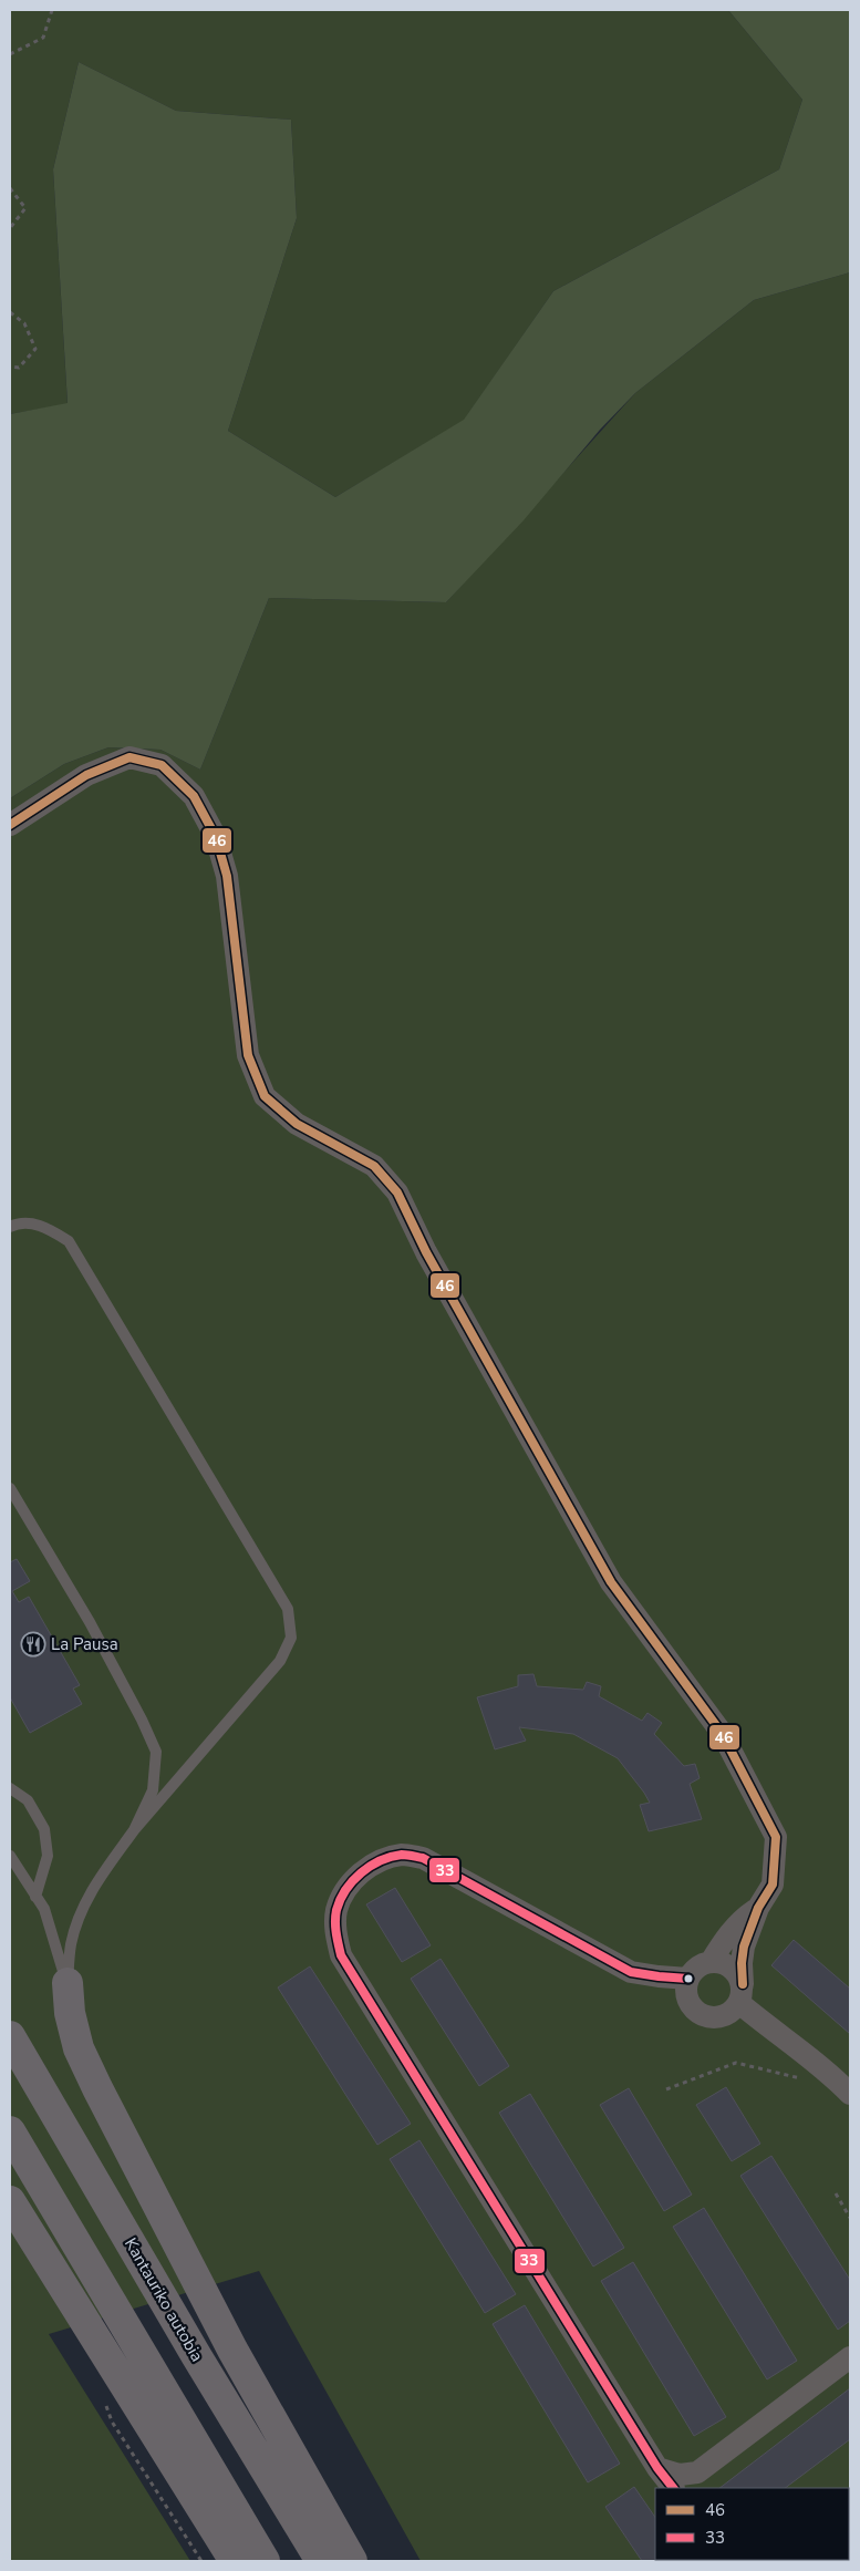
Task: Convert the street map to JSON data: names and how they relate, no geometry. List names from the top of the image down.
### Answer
{
  "streets": {
    "highway": ["Kantauriko autobia"]
  },
  "places": {
    "restaurant": ["La Pausa"]
  },
  "lines": ["transit line 46", "transit line 33"],
  "legend": ["46", "33"]
}
